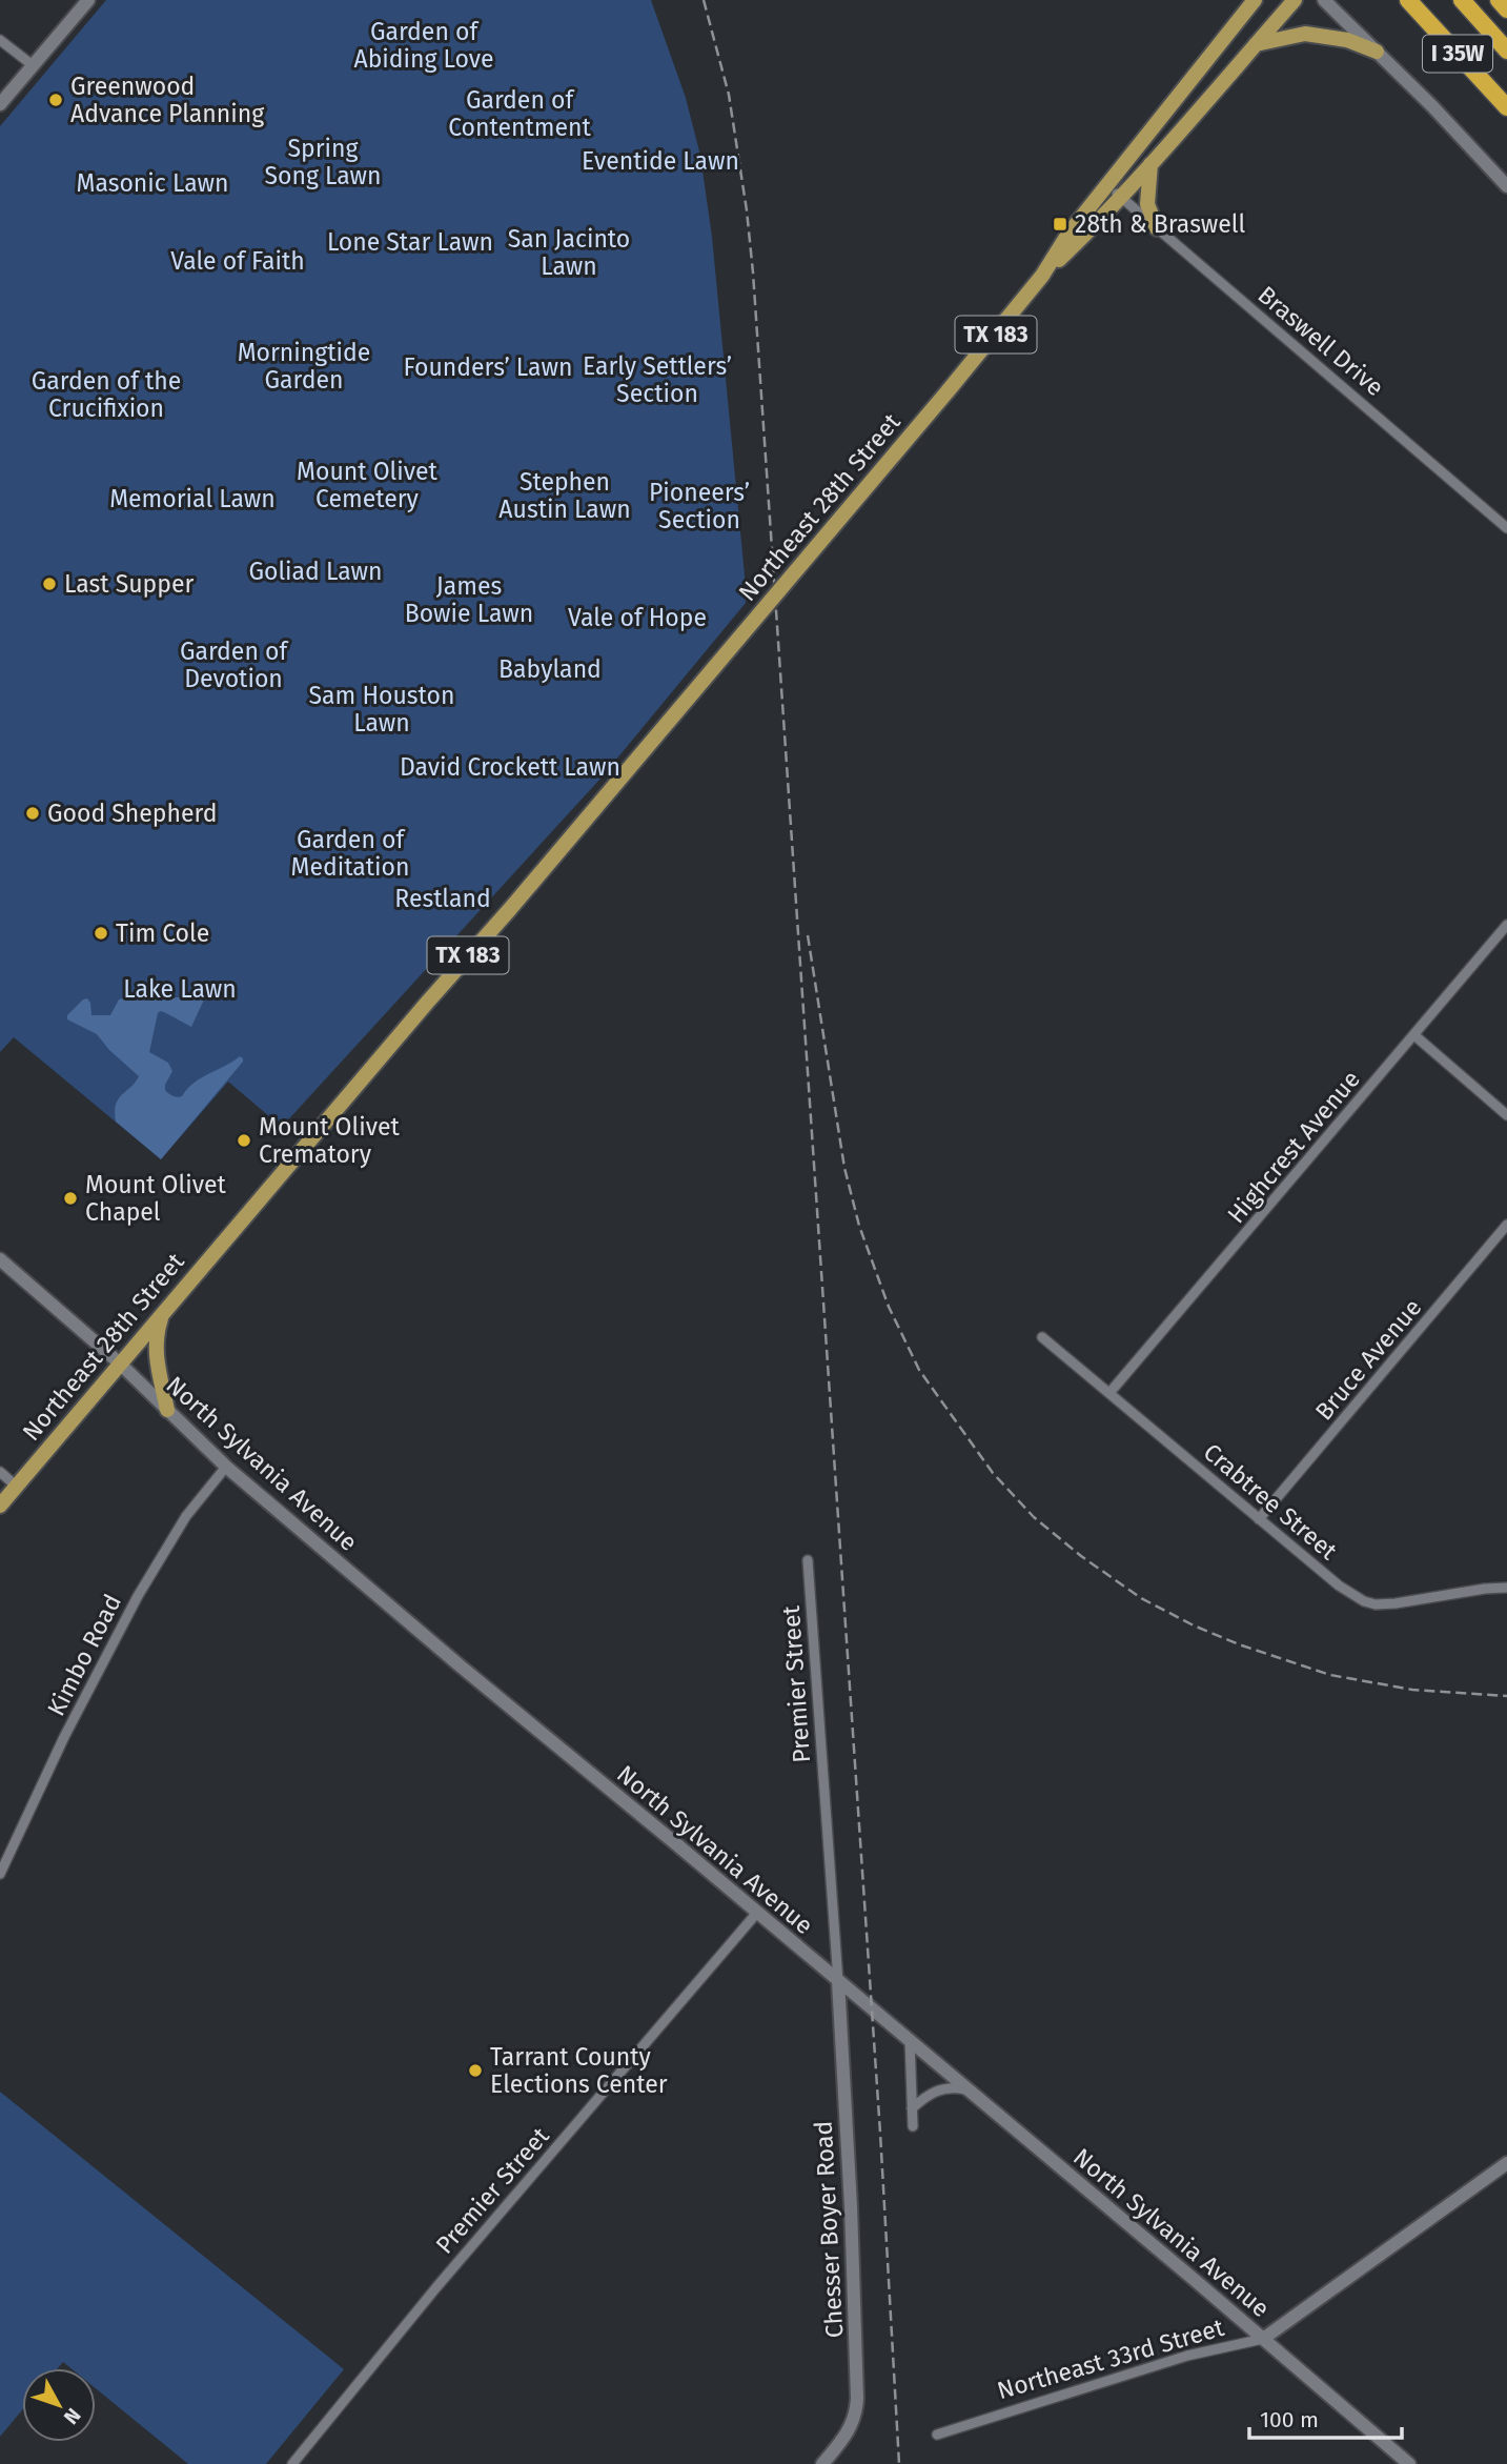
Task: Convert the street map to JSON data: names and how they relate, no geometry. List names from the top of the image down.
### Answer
{
  "streets": {
    "highway": ["I 35W"],
    "main road": [
      "TX 183",
      "Northeast 28th Street",
      "North Sylvania Avenue",
      "Chesser Boyer Road",
      "Northeast 33rd Street"
    ],
    "street": [
      "Braswell Drive",
      "Highcrest Avenue",
      "Bruce Avenue",
      "Crabtree Street",
      "Kimbo Road",
      "Premier Street"
    ]
  },
  "crossings": [
    ["Braswell Drive", "Northeast 28th Street"],
    ["Northeast 28th Street", "North Sylvania Avenue"],
    ["Highcrest Avenue", "Crabtree Street"],
    ["Bruce Avenue", "Crabtree Street"],
    ["North Sylvania Avenue", "Kimbo Road"],
    ["North Sylvania Avenue", "Premier Street"],
    ["North Sylvania Avenue", "Chesser Boyer Road"],
    ["North Sylvania Avenue", "Northeast 33rd Street"],
    ["Premier Street", "Chesser Boyer Road"]
  ],
  "parks": [
    "Garden of Abiding Love",
    "Garden of Contentment",
    "Spring Song Lawn",
    "Eventide Lawn",
    "Masonic Lawn",
    "San Jacinto Lawn",
    "Lone Star Lawn",
    "Vale of Faith",
    "Morningtide Garden",
    "Early Settlers’ Section",
    "Founders’ Lawn",
    "Garden of the Crucifixion",
    "Mount Olivet Cemetery",
    "Stephen Austin Lawn",
    "Pioneers’ Section",
    "Memorial Lawn",
    "Goliad Lawn",
    "James Bowie Lawn",
    "Vale of Hope",
    "Garden of Devotion",
    "Babyland",
    "Sam Houston Lawn",
    "David Crockett Lawn",
    "Garden of Meditation",
    "Restland",
    "Lake Lawn"
  ],
  "places": {
    "other": [
      "Greenwood Advance Planning",
      "Last Supper",
      "Good Shepherd",
      "Tim Cole",
      "Mount Olivet Crematory",
      "Mount Olivet Chapel",
      "Tarrant County Elections Center"
    ],
    "transit": ["28th & Braswell"]
  },
  "scale_bar": "100 m",
  "north": "bottom right"
}
